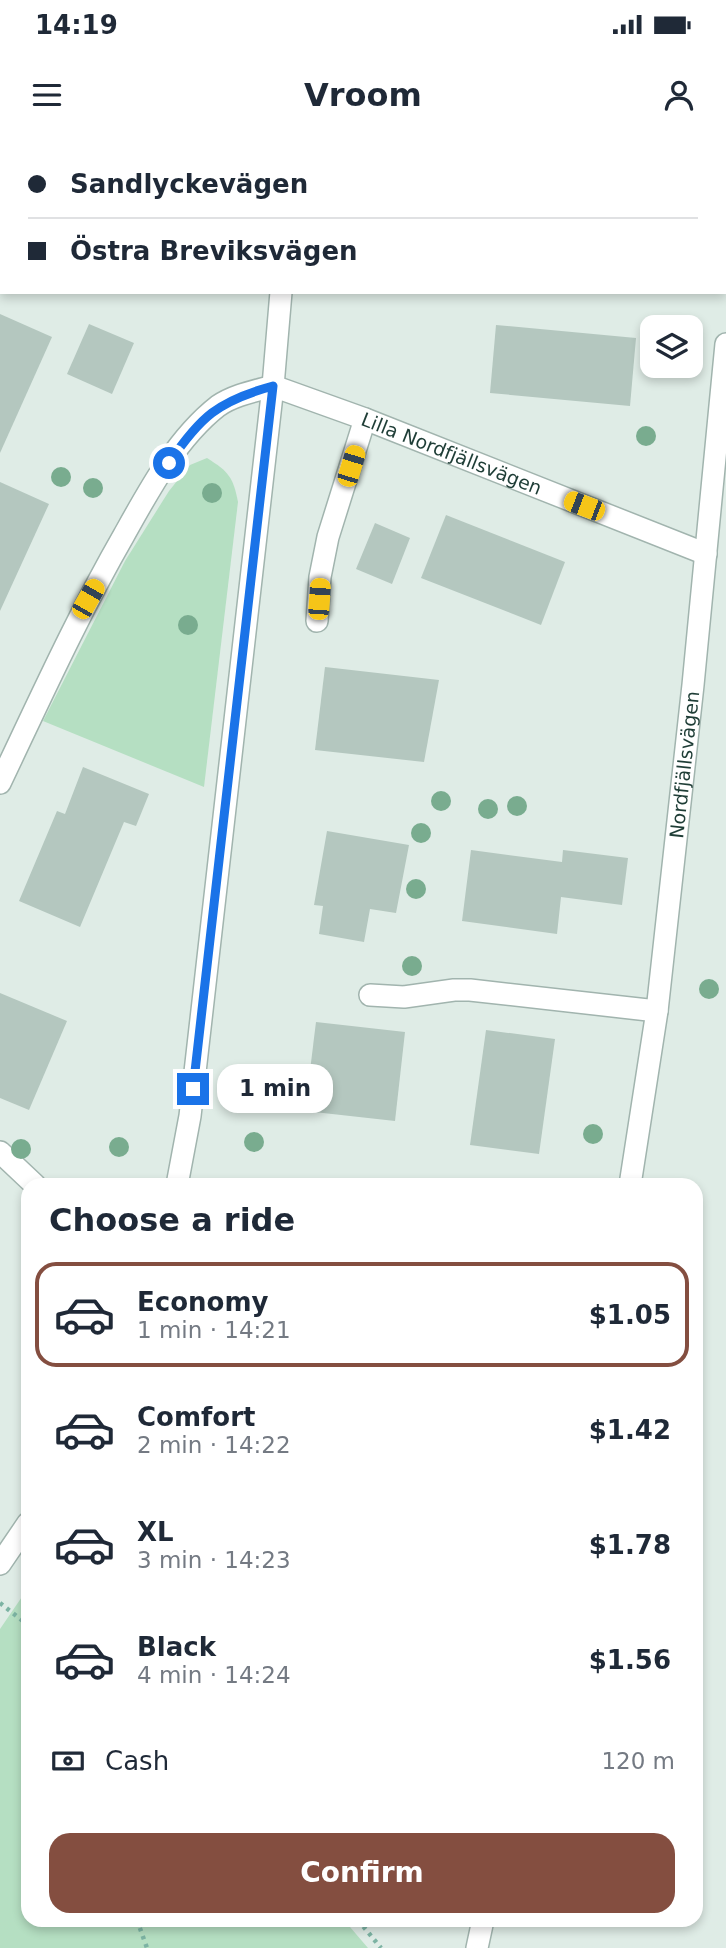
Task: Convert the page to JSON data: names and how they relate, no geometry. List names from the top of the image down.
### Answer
{
  "streets": {
    "street": ["Lilla Nordfjällsvägen", "Nordfjällsvägen"]
  },
  "crossings": [
    ["Lilla Nordfjällsvägen", "Nordfjällsvägen"]
  ],
  "page": {
    "status": "14:19",
    "header": "Vroom",
    "banner": ["Sandlyckevägen", "Östra Breviksvägen"],
    "bubble": "1 min",
    "heading": "Choose a ride",
    "list": [
      {
        "name": "Economy",
        "note": "1 min · 14:21",
        "value": "$1.05"
      },
      {
        "name": "Comfort",
        "note": "2 min · 14:22",
        "value": "$1.42"
      },
      {
        "name": "XL",
        "note": "3 min · 14:23",
        "value": "$1.78"
      },
      {
        "name": "Black",
        "note": "4 min · 14:24",
        "value": "$1.56"
      }
    ],
    "pay": ["Cash", "120 m"],
    "buttons": "Confirm"
  }
}
